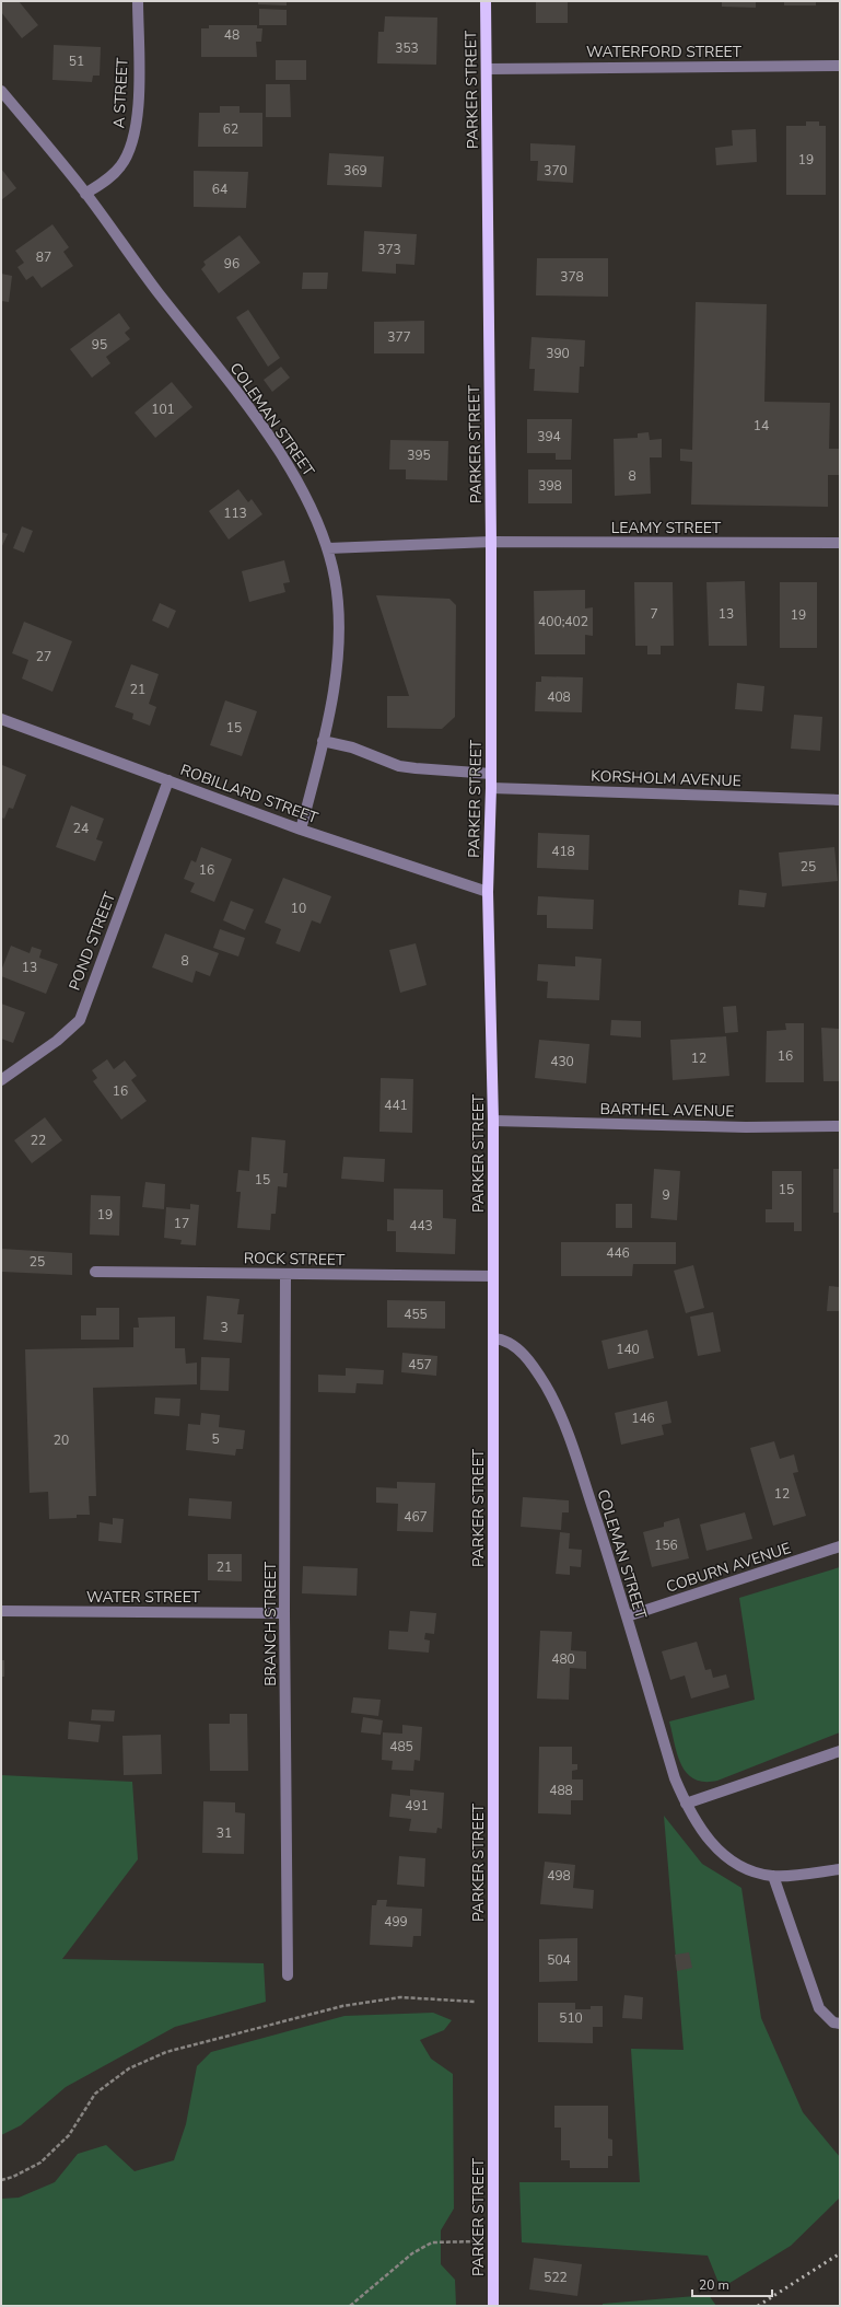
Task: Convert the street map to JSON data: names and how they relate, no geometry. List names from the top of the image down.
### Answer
{
  "streets": {
    "main road": ["PARKER STREET"],
    "street": [
      "WATERFORD STREET",
      "A STREET",
      "COLEMAN STREET",
      "LEAMY STREET",
      "KORSHOLM AVENUE",
      "ROBILLARD STREET",
      "POND STREET",
      "BARTHEL AVENUE",
      "ROCK STREET",
      "COBURN AVENUE",
      "WATER STREET",
      "BRANCH STREET"
    ]
  },
  "crossings": [
    ["WATERFORD STREET", "PARKER STREET"],
    ["PARKER STREET", "COLEMAN STREET"],
    ["PARKER STREET", "LEAMY STREET"],
    ["PARKER STREET", "KORSHOLM AVENUE"],
    ["PARKER STREET", "ROBILLARD STREET"],
    ["PARKER STREET", "BARTHEL AVENUE"],
    ["PARKER STREET", "ROCK STREET"],
    ["A STREET", "COLEMAN STREET"],
    ["COLEMAN STREET", "LEAMY STREET"],
    ["COLEMAN STREET", "ROBILLARD STREET"],
    ["COLEMAN STREET", "COBURN AVENUE"],
    ["ROBILLARD STREET", "POND STREET"],
    ["ROCK STREET", "BRANCH STREET"],
    ["WATER STREET", "BRANCH STREET"]
  ],
  "house_numbers": [
    "48",
    "353",
    "51",
    "62",
    "19",
    "369",
    "370",
    "64",
    "373",
    "87",
    "96",
    "378",
    "377",
    "95",
    "390",
    "101",
    "14",
    "394",
    "395",
    "8",
    "398",
    "113",
    "7",
    "13",
    "19",
    "400;402",
    "27",
    "21",
    "408",
    "15",
    "24",
    "418",
    "25",
    "16",
    "10",
    "8",
    "13",
    "16",
    "12",
    "430",
    "16",
    "441",
    "22",
    "15",
    "15",
    "9",
    "19",
    "17",
    "443",
    "446",
    "25",
    "455",
    "3",
    "140",
    "457",
    "146",
    "5",
    "20",
    "12",
    "467",
    "156",
    "21",
    "480",
    "485",
    "488",
    "491",
    "31",
    "498",
    "499",
    "504",
    "510",
    "522"
  ],
  "scale_bar": "20 m"
}
